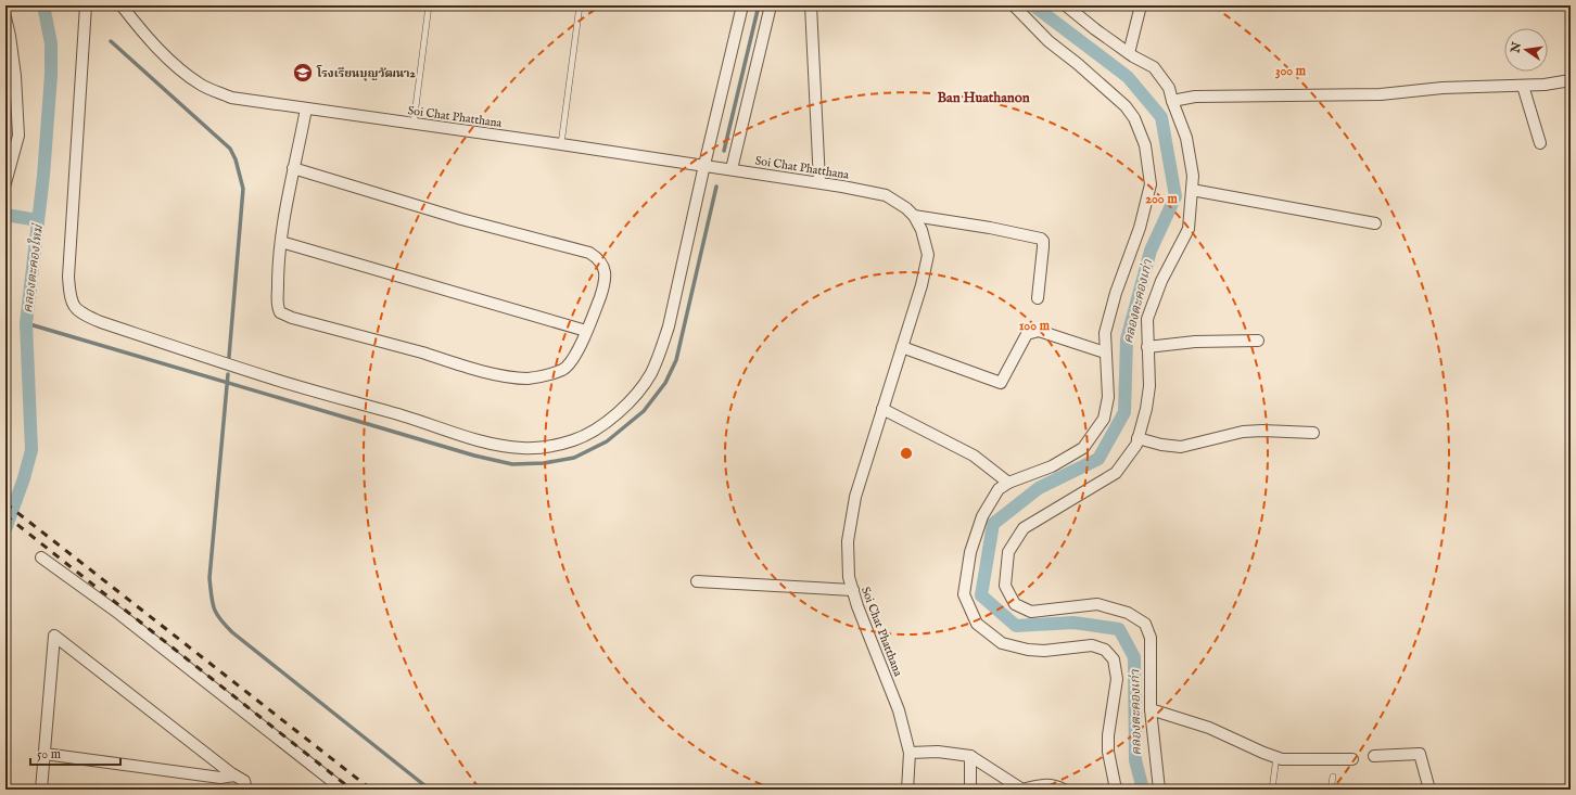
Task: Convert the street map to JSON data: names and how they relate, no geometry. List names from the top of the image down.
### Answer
{
  "streets": {
    "street": ["Soi Chat Phatthana"]
  },
  "districts": ["Ban Huathanon"],
  "water": ["คลองตะคองใหม่", "คลองตะคองเก่า"],
  "places": {
    "school or university": ["โรงเรียนบุญวัฒนา2"]
  },
  "scale_bar": "50 m",
  "north": "left",
  "rings": ["300 m", "200 m", "100 m"]
}
